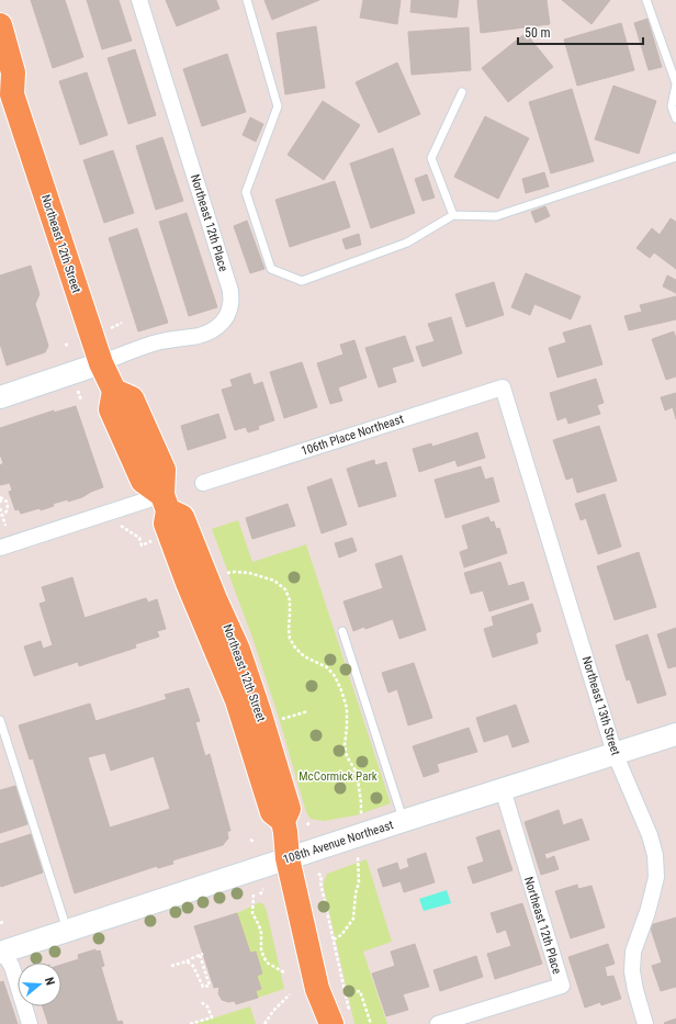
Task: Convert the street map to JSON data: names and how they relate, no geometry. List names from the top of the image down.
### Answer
{
  "streets": {
    "main road": ["Northeast 12th Street", "108th Avenue Northeast"],
    "street": ["Northeast 12th Place", "106th Place Northeast", "Northeast 13th Street"]
  },
  "crossings": [
    ["Northeast 12th Place", "Northeast 12th Street"],
    ["Northeast 12th Place", "108th Avenue Northeast"],
    ["Northeast 12th Street", "108th Avenue Northeast"],
    ["106th Place Northeast", "Northeast 13th Street"],
    ["Northeast 13th Street", "108th Avenue Northeast"]
  ],
  "parks": ["McCormick Park"],
  "scale_bar": "50 m",
  "north": "right"
}
